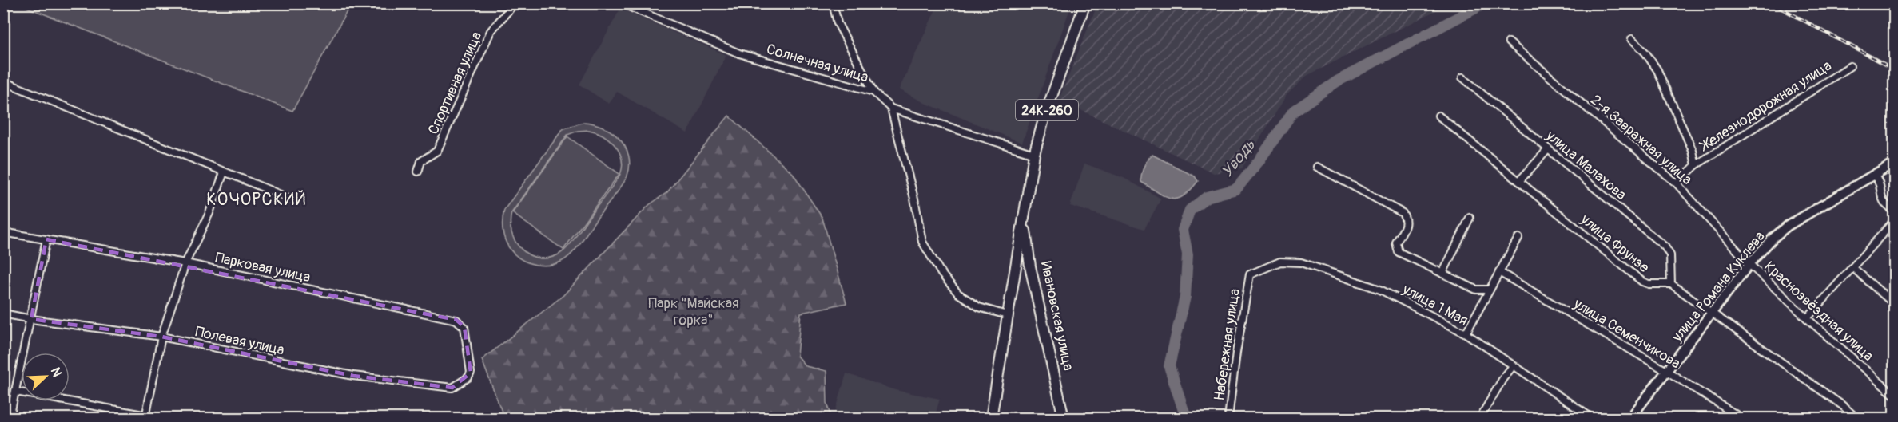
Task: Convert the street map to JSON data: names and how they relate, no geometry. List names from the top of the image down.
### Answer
{
  "streets": {
    "main road": ["24К-260", "Ивановская улица"],
    "street": [
      "Солнечная улица",
      "Спортивная улица",
      "Железнодорожная улица",
      "2-я Завражная улица",
      "улица Малахова",
      "улица Фрунзе",
      "Парковая улица",
      "улица Романа Куклева",
      "улица 1 Мая",
      "Краснозвёздная улица",
      "улица Семенчикова",
      "Полевая улица",
      "Набережная улица"
    ]
  },
  "crossings": [
    ["Солнечная улица", "Ивановская улица"],
    ["Железнодорожная улица", "2-я Завражная улица"],
    ["2-я Завражная улица", "улица Романа Куклева"],
    ["2-я Завражная улица", "Краснозвёздная улица"],
    ["улица Малахова", "улица Фрунзе"],
    ["Парковая улица", "Полевая улица"],
    ["улица Романа Куклева", "Краснозвёздная улица"],
    ["улица Романа Куклева", "улица Семенчикова"],
    ["улица 1 Мая", "Набережная улица"]
  ],
  "districts": ["КОЧОРСКИЙ"],
  "water": ["Уводь"],
  "parks": ["Парк \"Майская горка\""],
  "north": "top right"
}
